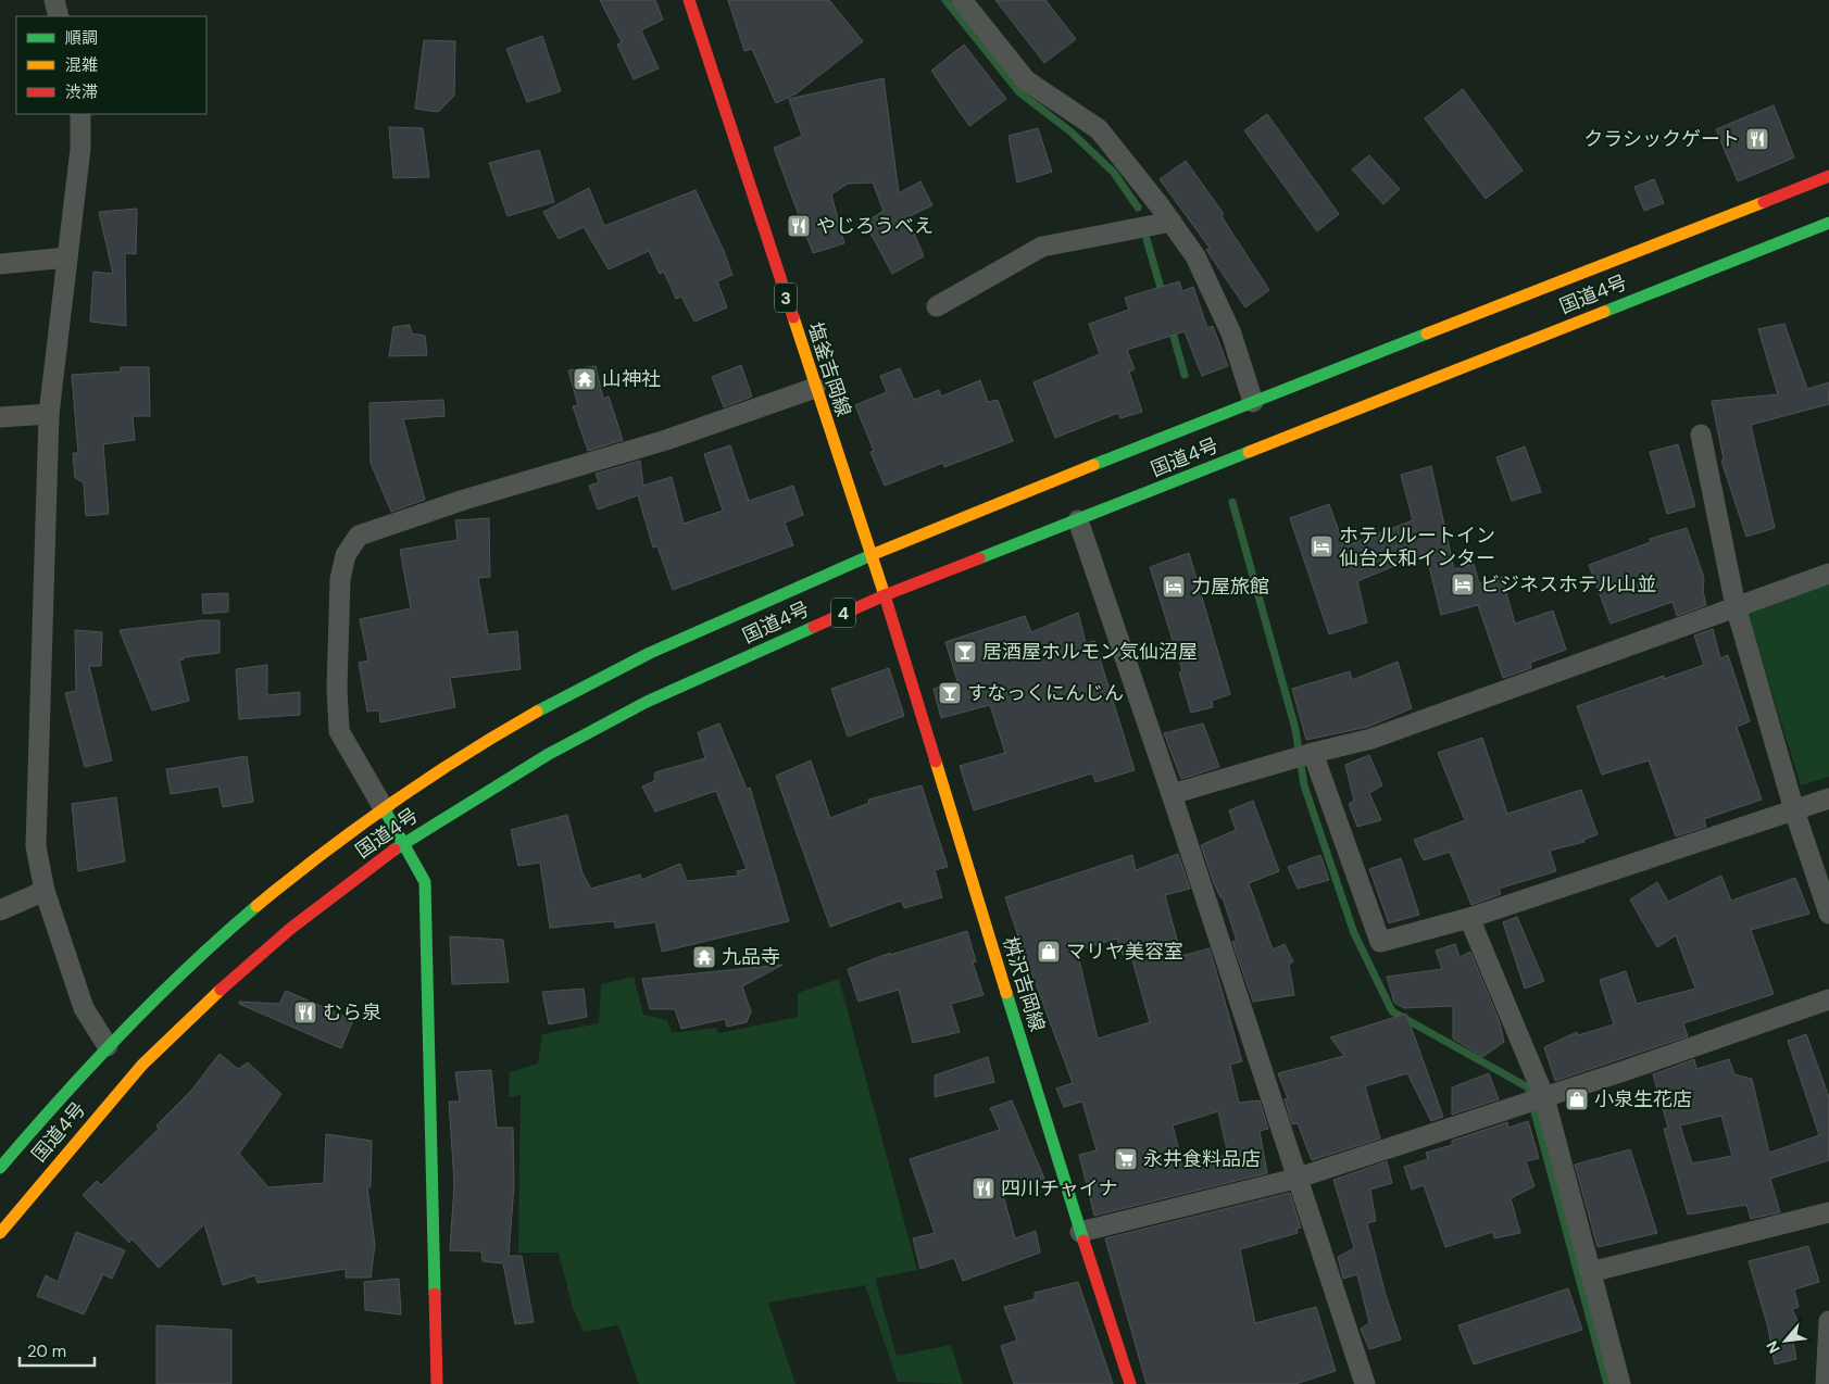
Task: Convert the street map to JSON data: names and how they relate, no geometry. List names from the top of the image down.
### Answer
{
  "streets": {
    "main road": [
      "国道4号",
      "3",
      "塩釜吉岡線",
      "4",
      "桝沢吉岡線"
    ]
  },
  "crossings": [
    ["国道4号", "塩釜吉岡線"],
    ["国道4号", "桝沢吉岡線"],
    ["塩釜吉岡線", "桝沢吉岡線"]
  ],
  "places": {
    "restaurant": [
      "クラシックゲート",
      "やじろうべえ",
      "むら泉",
      "四川チャイナ"
    ],
    "temple": ["山神社", "九品寺"],
    "hotel": ["ホテルルートイン 仙台大和インター", "ビジネスホテル山並", "力屋旅館"],
    "bar": ["居酒屋ホルモン気仙沼屋", "すなっくにんじん"],
    "shop": ["マリヤ美容室", "小泉生花店"],
    "supermarket": ["永井食料品店"]
  },
  "legend": ["順調", "混雑", "渋滞"],
  "scale_bar": "20 m",
  "north": "bottom left"
}
